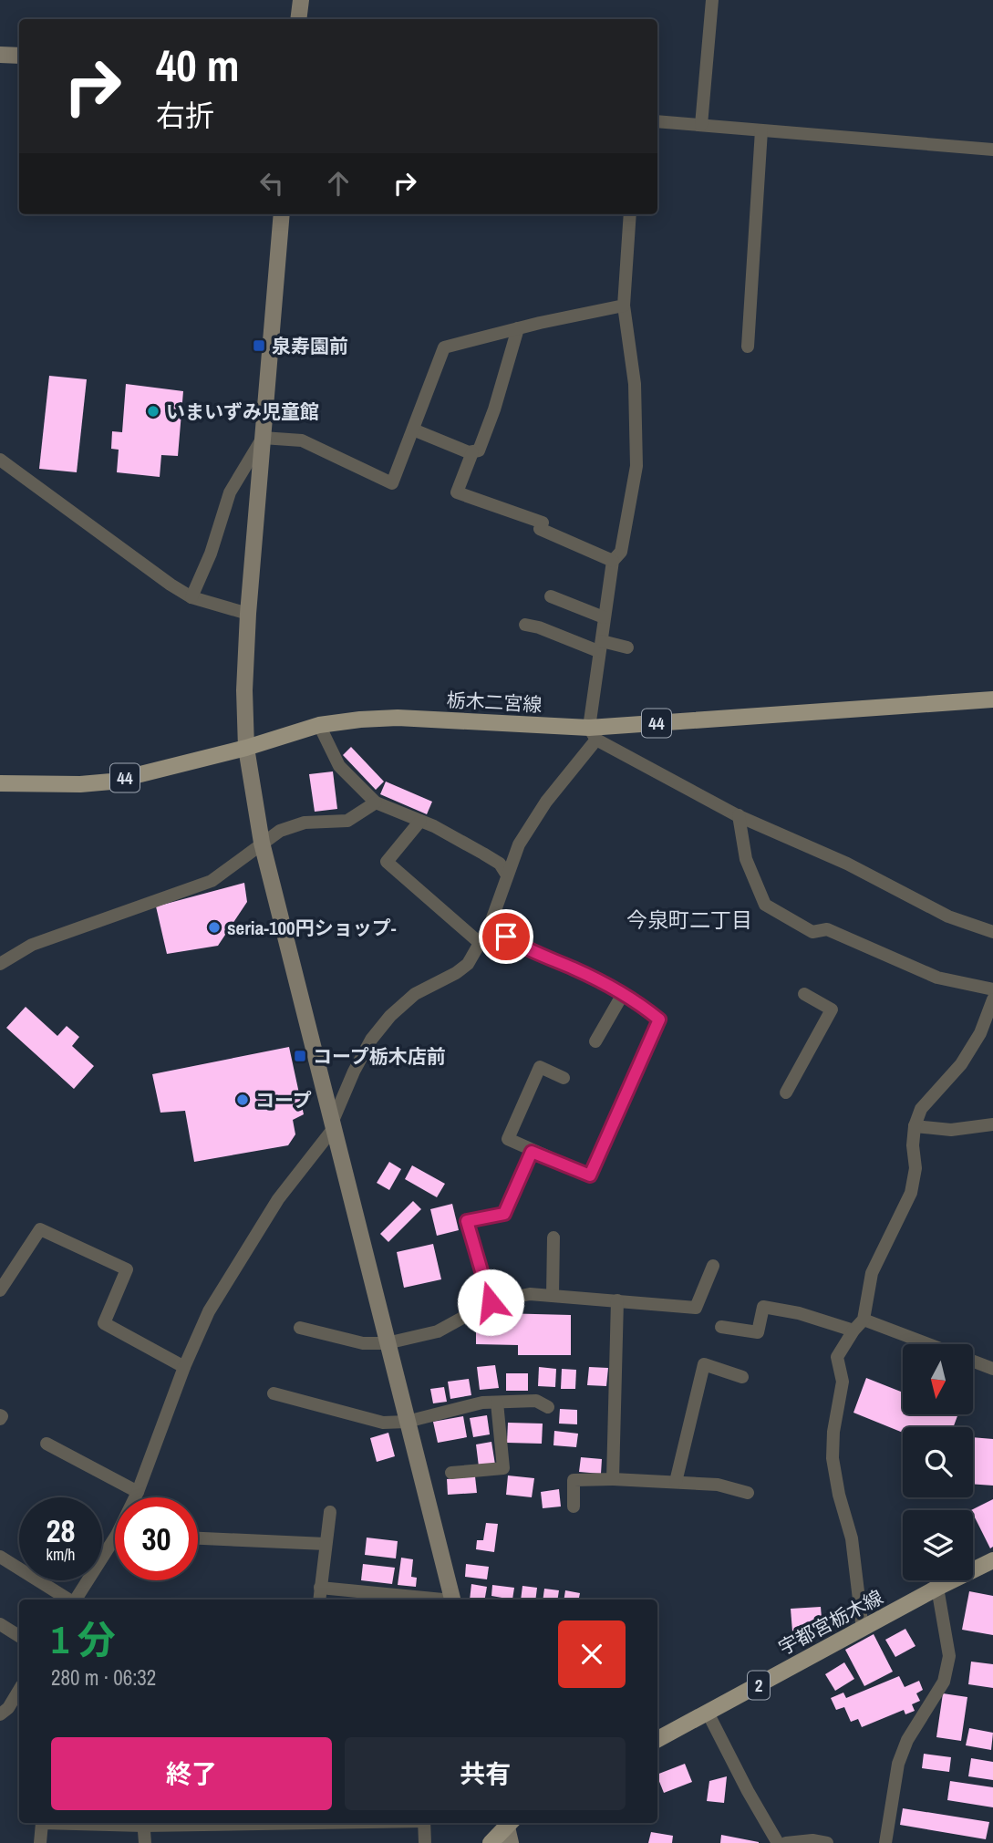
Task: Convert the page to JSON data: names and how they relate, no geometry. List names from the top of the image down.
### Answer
{
  "streets": {
    "main road": [
      "栃木二宮線",
      "44",
      "宇都宮栃木線",
      "2"
    ]
  },
  "districts": ["今泉町二丁目"],
  "places": {
    "transit": ["泉寿園前", "コープ栃木店前"],
    "other": ["いまいずみ児童館", "seria-100円ショップ-", "コープ"]
  },
  "north": "bottom",
  "page": {
    "turn": ["40 m", "右折"],
    "speed": "28 km/h",
    "limit": "30",
    "heading": ["1 分", "280 m · 06:32"],
    "buttons": ["終了", "共有"]
  }
}
